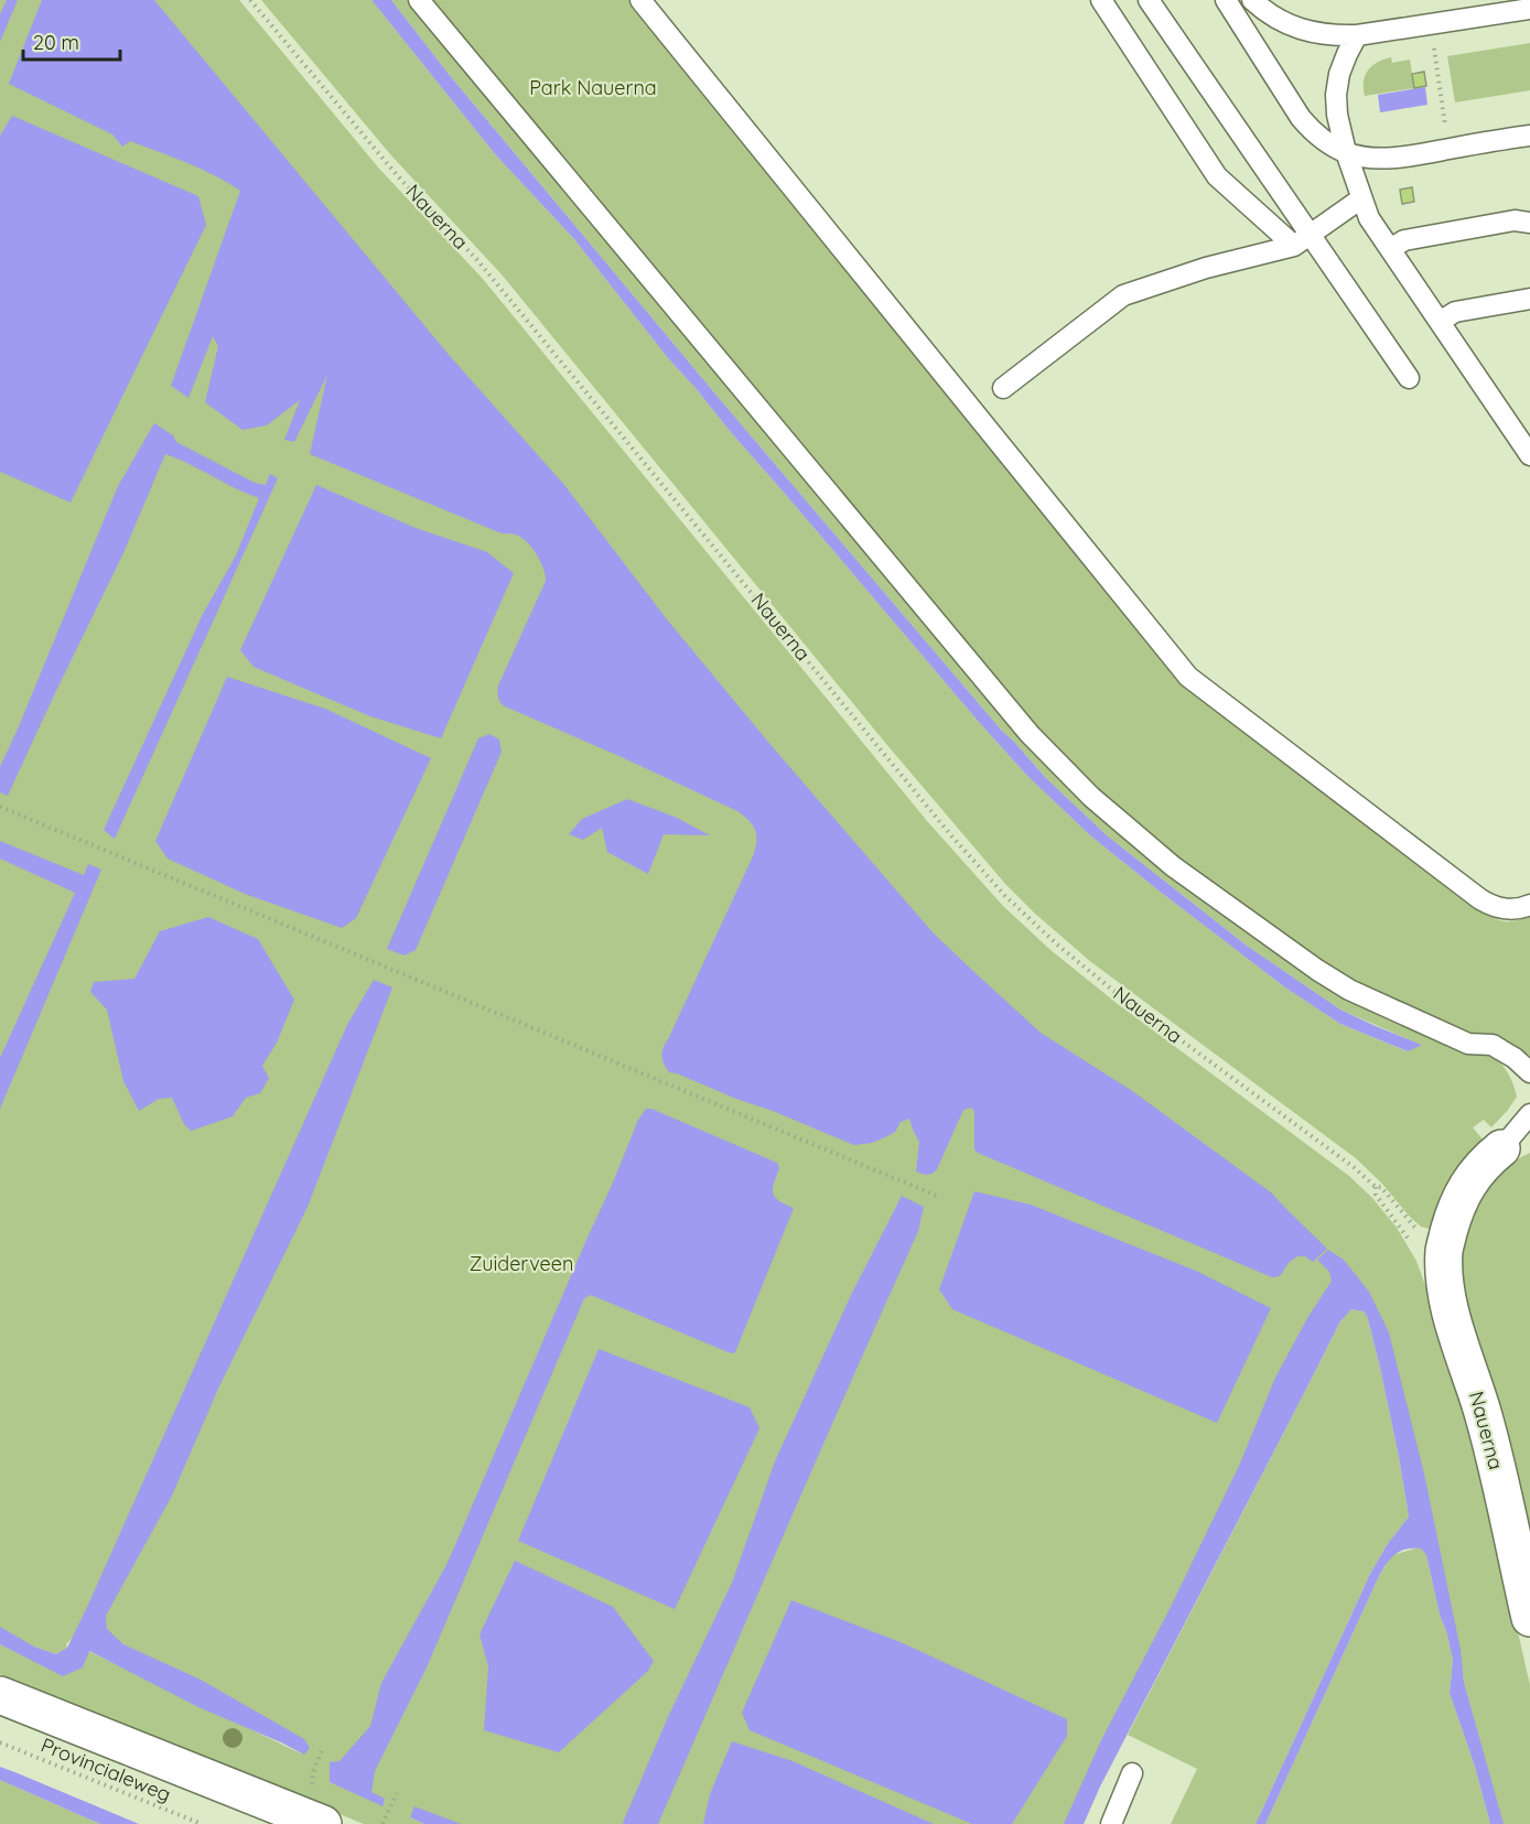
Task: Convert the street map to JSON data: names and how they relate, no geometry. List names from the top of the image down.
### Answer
{
  "streets": {
    "street": ["Nauerna"],
    "path": ["Provincialeweg"]
  },
  "parks": ["Park Nauerna", "Zuiderveen"],
  "scale_bar": "20 m"
}
